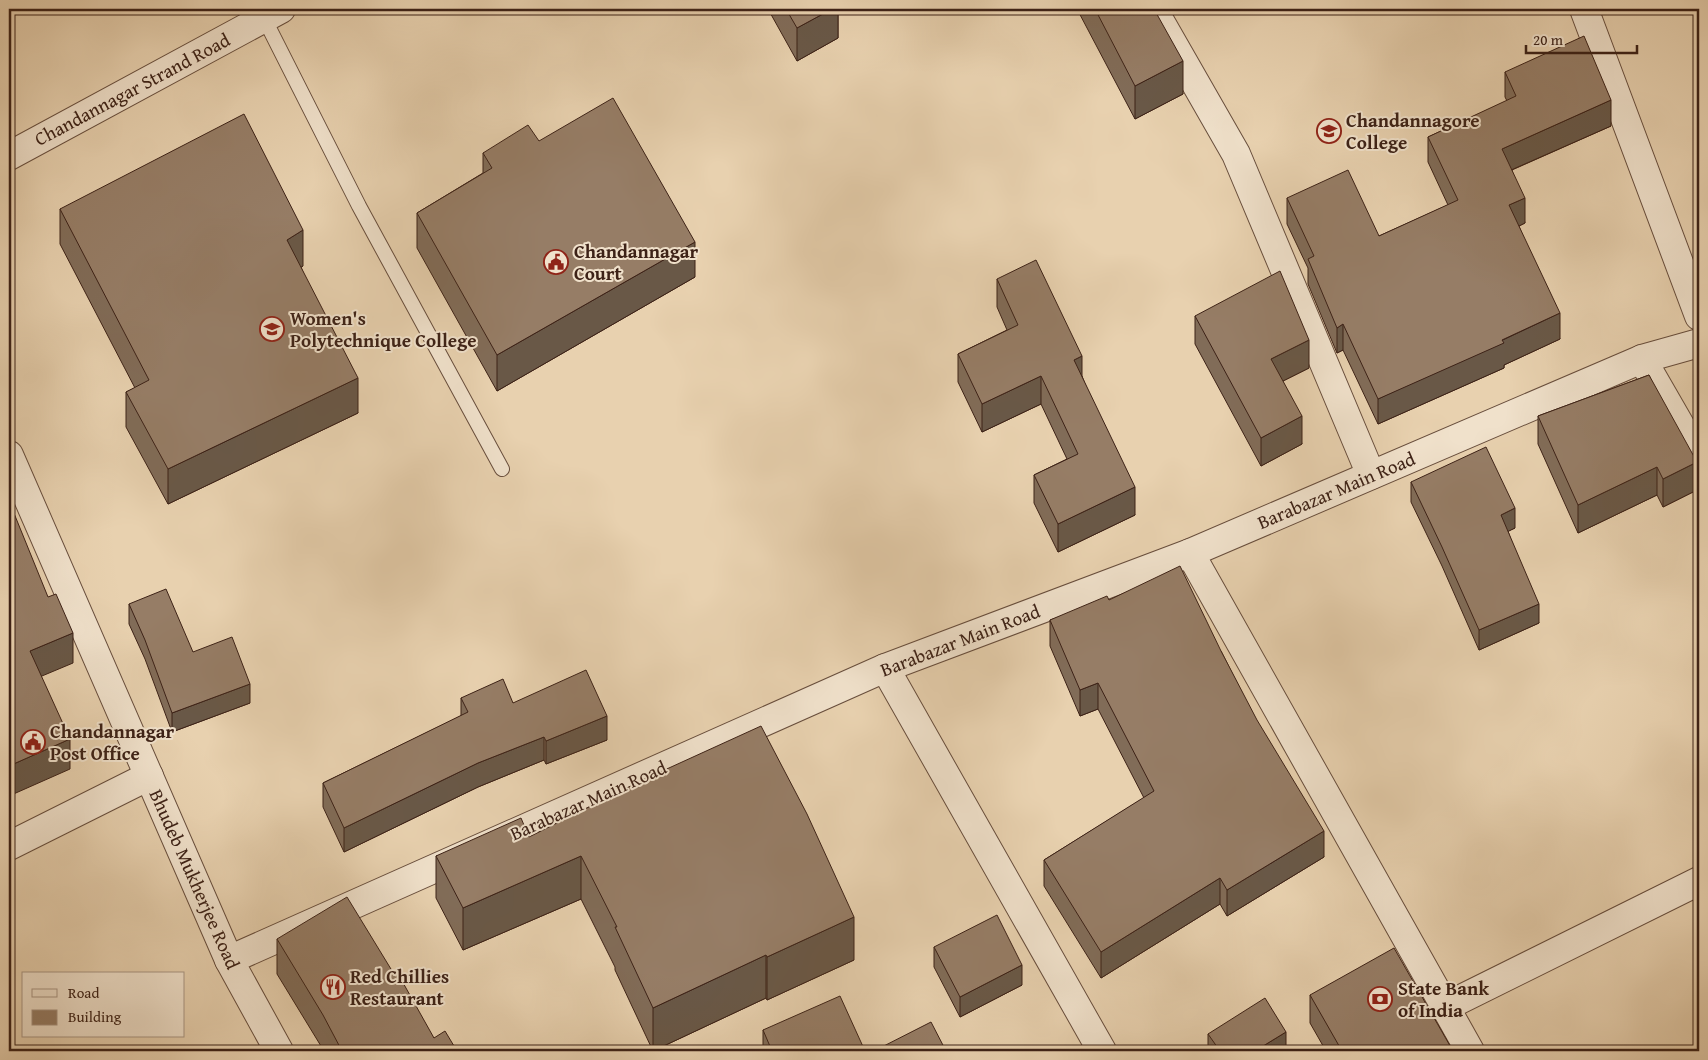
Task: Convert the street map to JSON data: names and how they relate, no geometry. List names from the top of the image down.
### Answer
{
  "streets": {
    "street": ["Chandannagar Strand Road", "Barabazar Main Road", "Bhudeb Mukherjee Road"]
  },
  "crossings": [
    ["Barabazar Main Road", "Bhudeb Mukherjee Road"]
  ],
  "places": {
    "school or university": ["Chandannagore College", "Women's Polytechnique College"],
    "public building": ["Chandannagar Court", "Chandannagar Post Office"],
    "restaurant": ["Red Chillies Restaurant"],
    "bank": ["State Bank of India"]
  },
  "legend": ["Road", "Building"],
  "scale_bar": "20 m"
}
